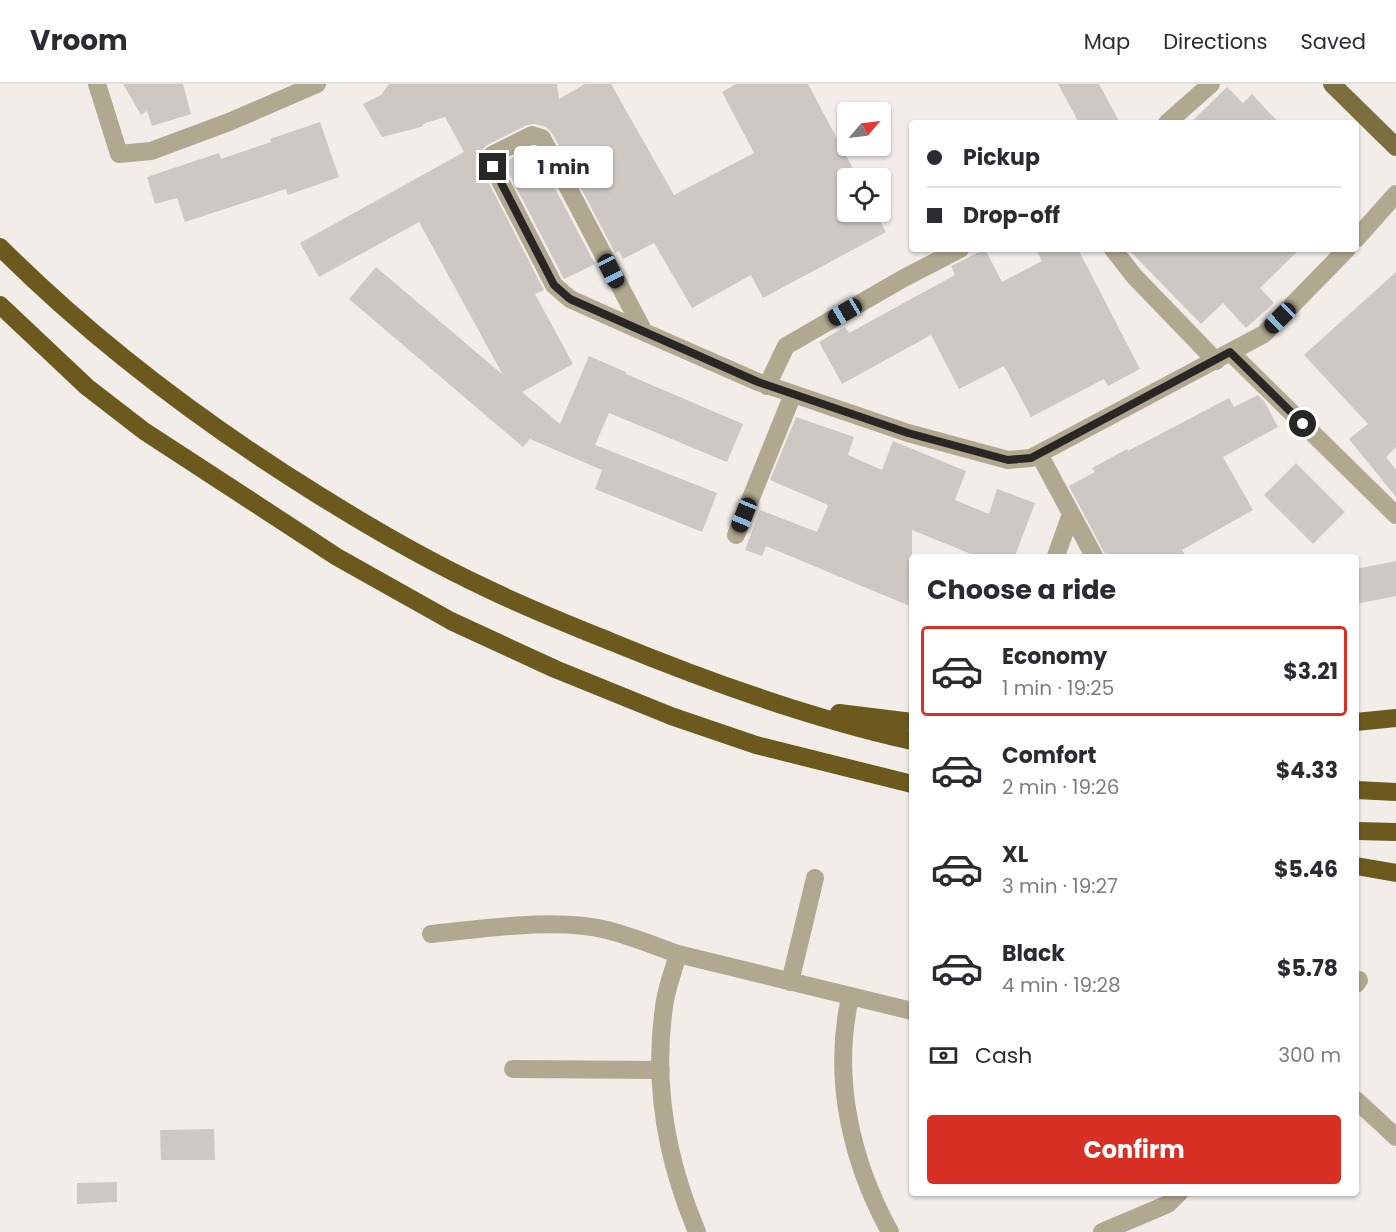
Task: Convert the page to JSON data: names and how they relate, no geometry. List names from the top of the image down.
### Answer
{
  "north": "top right",
  "page": {
    "header": "Vroom",
    "nav": ["Map", "Directions", "Saved"],
    "banner": ["Pickup", "Drop-off"],
    "bubble": "1 min",
    "heading": "Choose a ride",
    "list": [
      {
        "name": "Economy",
        "note": "1 min · 19:25",
        "value": "$3.21"
      },
      {
        "name": "Comfort",
        "note": "2 min · 19:26",
        "value": "$4.33"
      },
      {
        "name": "XL",
        "note": "3 min · 19:27",
        "value": "$5.46"
      },
      {
        "name": "Black",
        "note": "4 min · 19:28",
        "value": "$5.78"
      }
    ],
    "pay": ["Cash", "300 m"],
    "buttons": "Confirm"
  }
}
